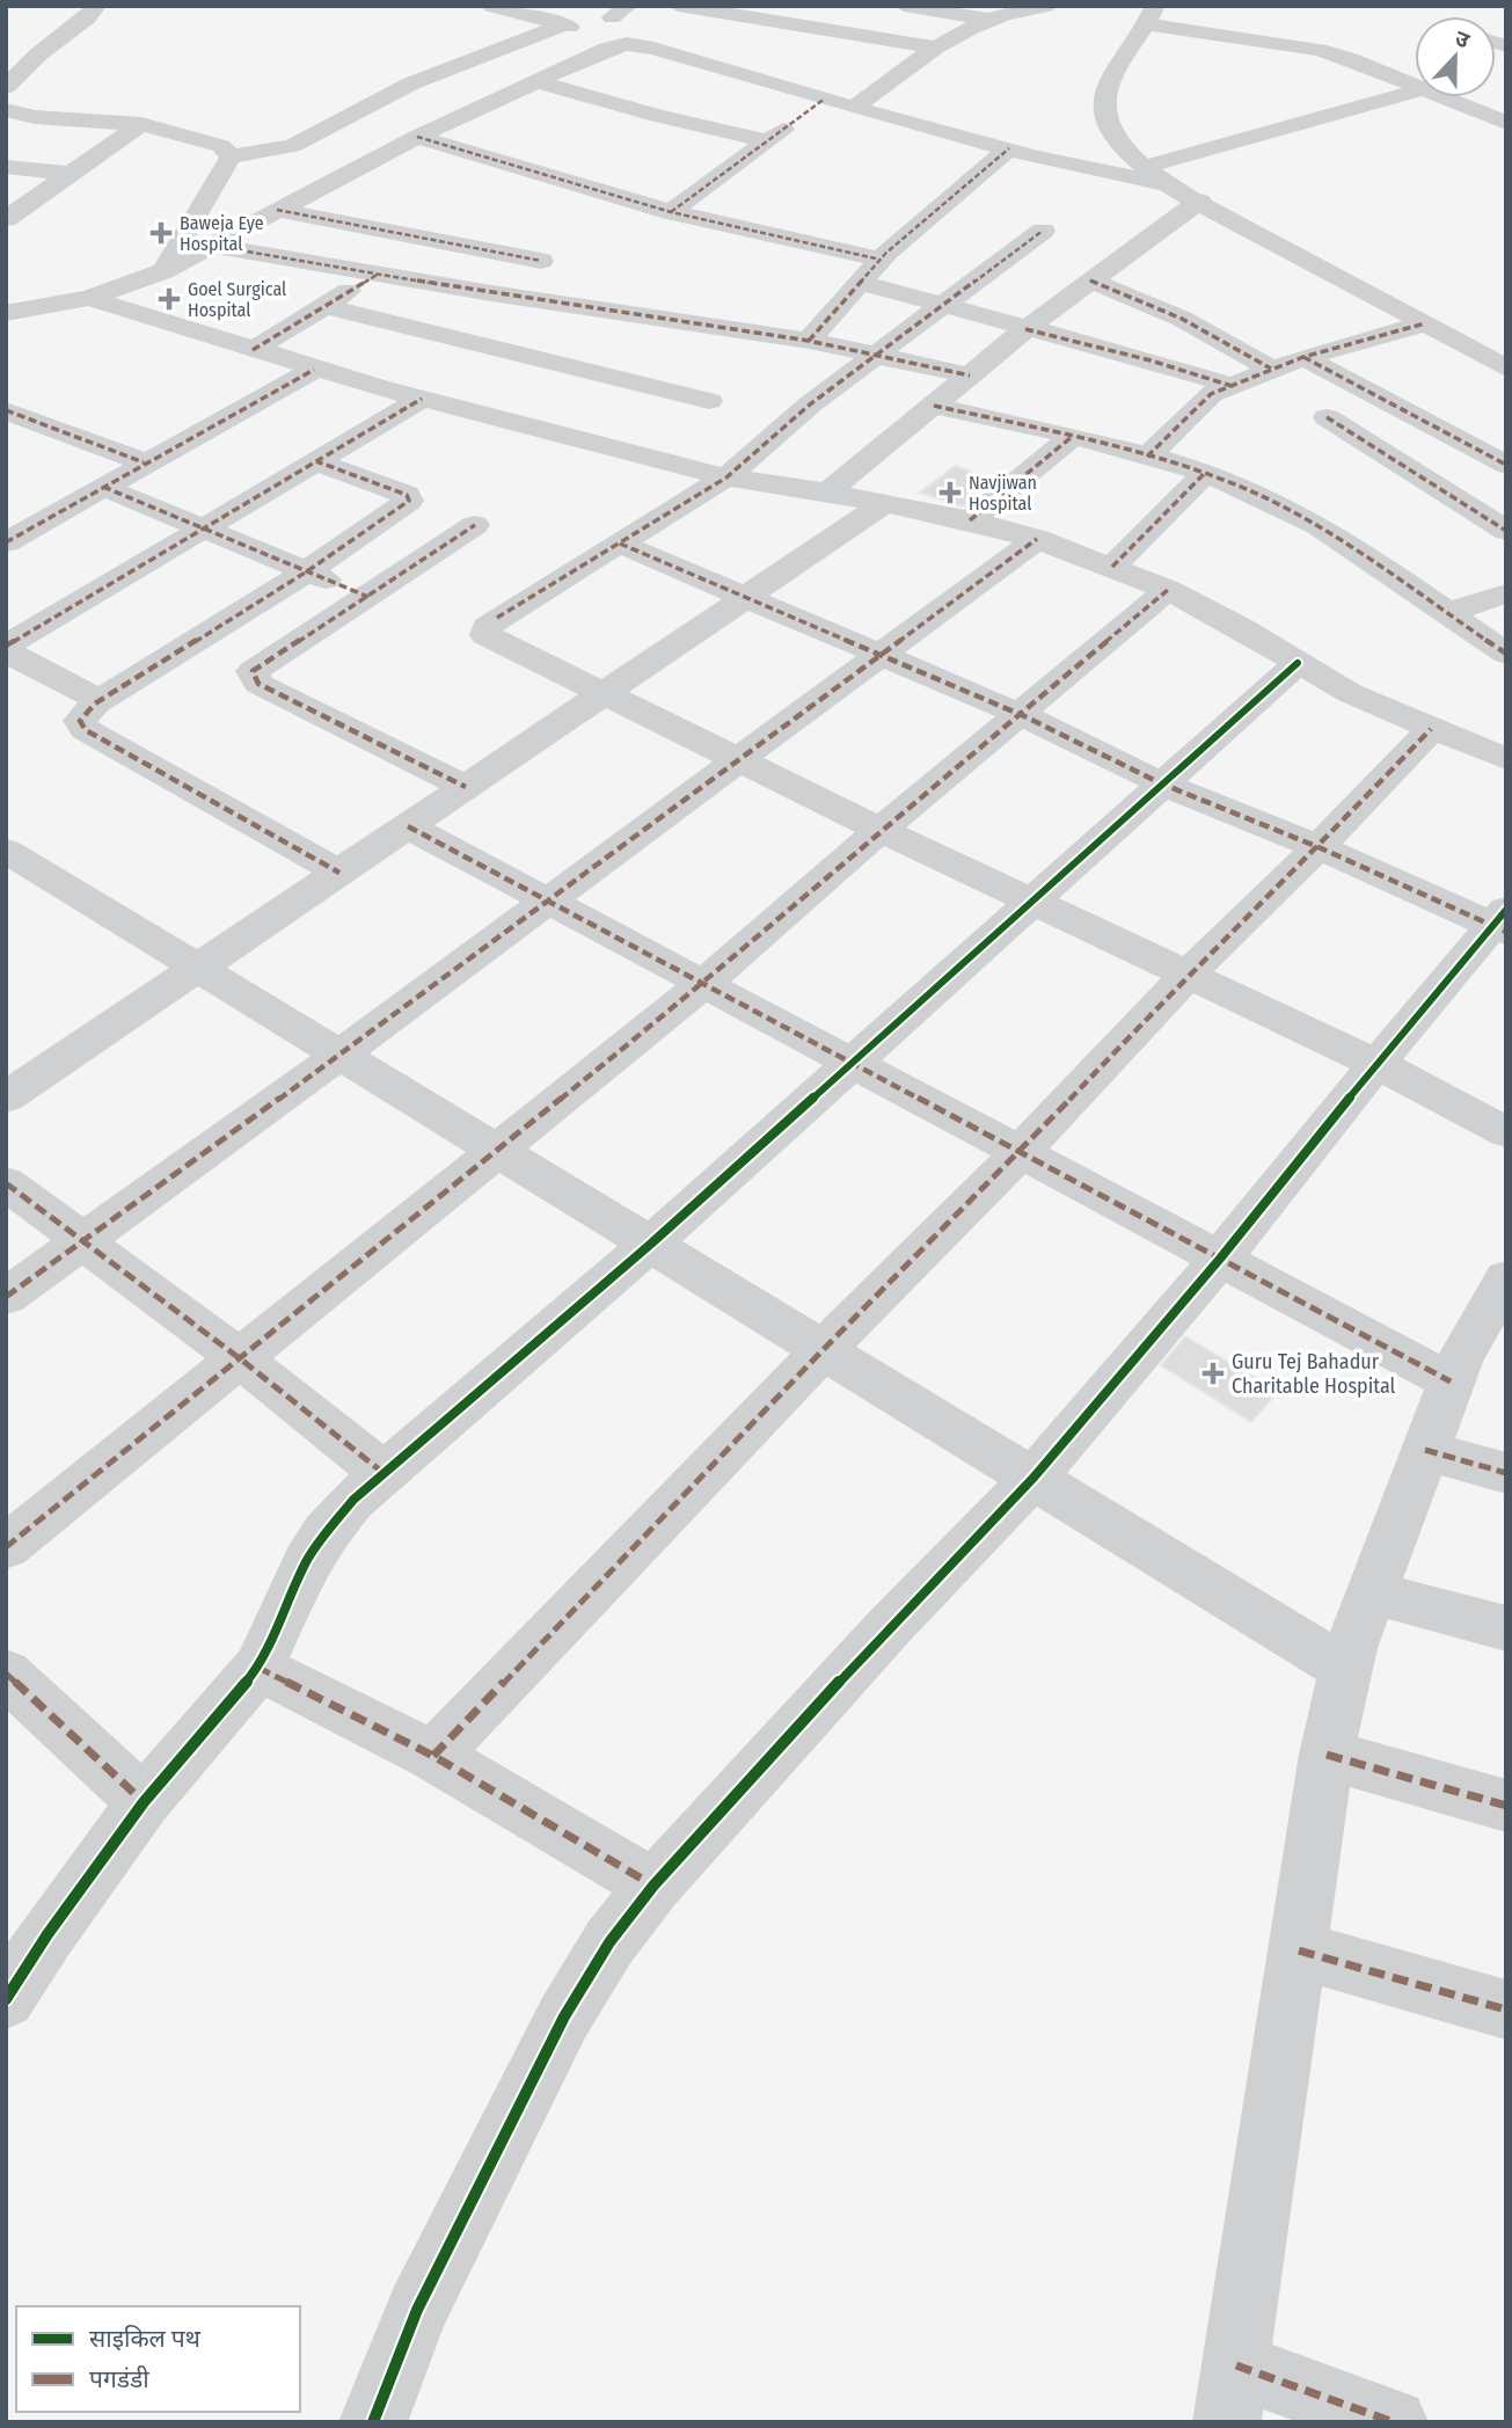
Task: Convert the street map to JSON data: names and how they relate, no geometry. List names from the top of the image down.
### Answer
{
  "places": {
    "health": [
      "Baweja Eye Hospital",
      "Goel Surgical Hospital",
      "Navjiwan Hospital",
      "Guru Tej Bahadur Charitable Hospital"
    ]
  },
  "legend": ["साइकिल पथ", "पगडंडी"],
  "north": "top"
}
